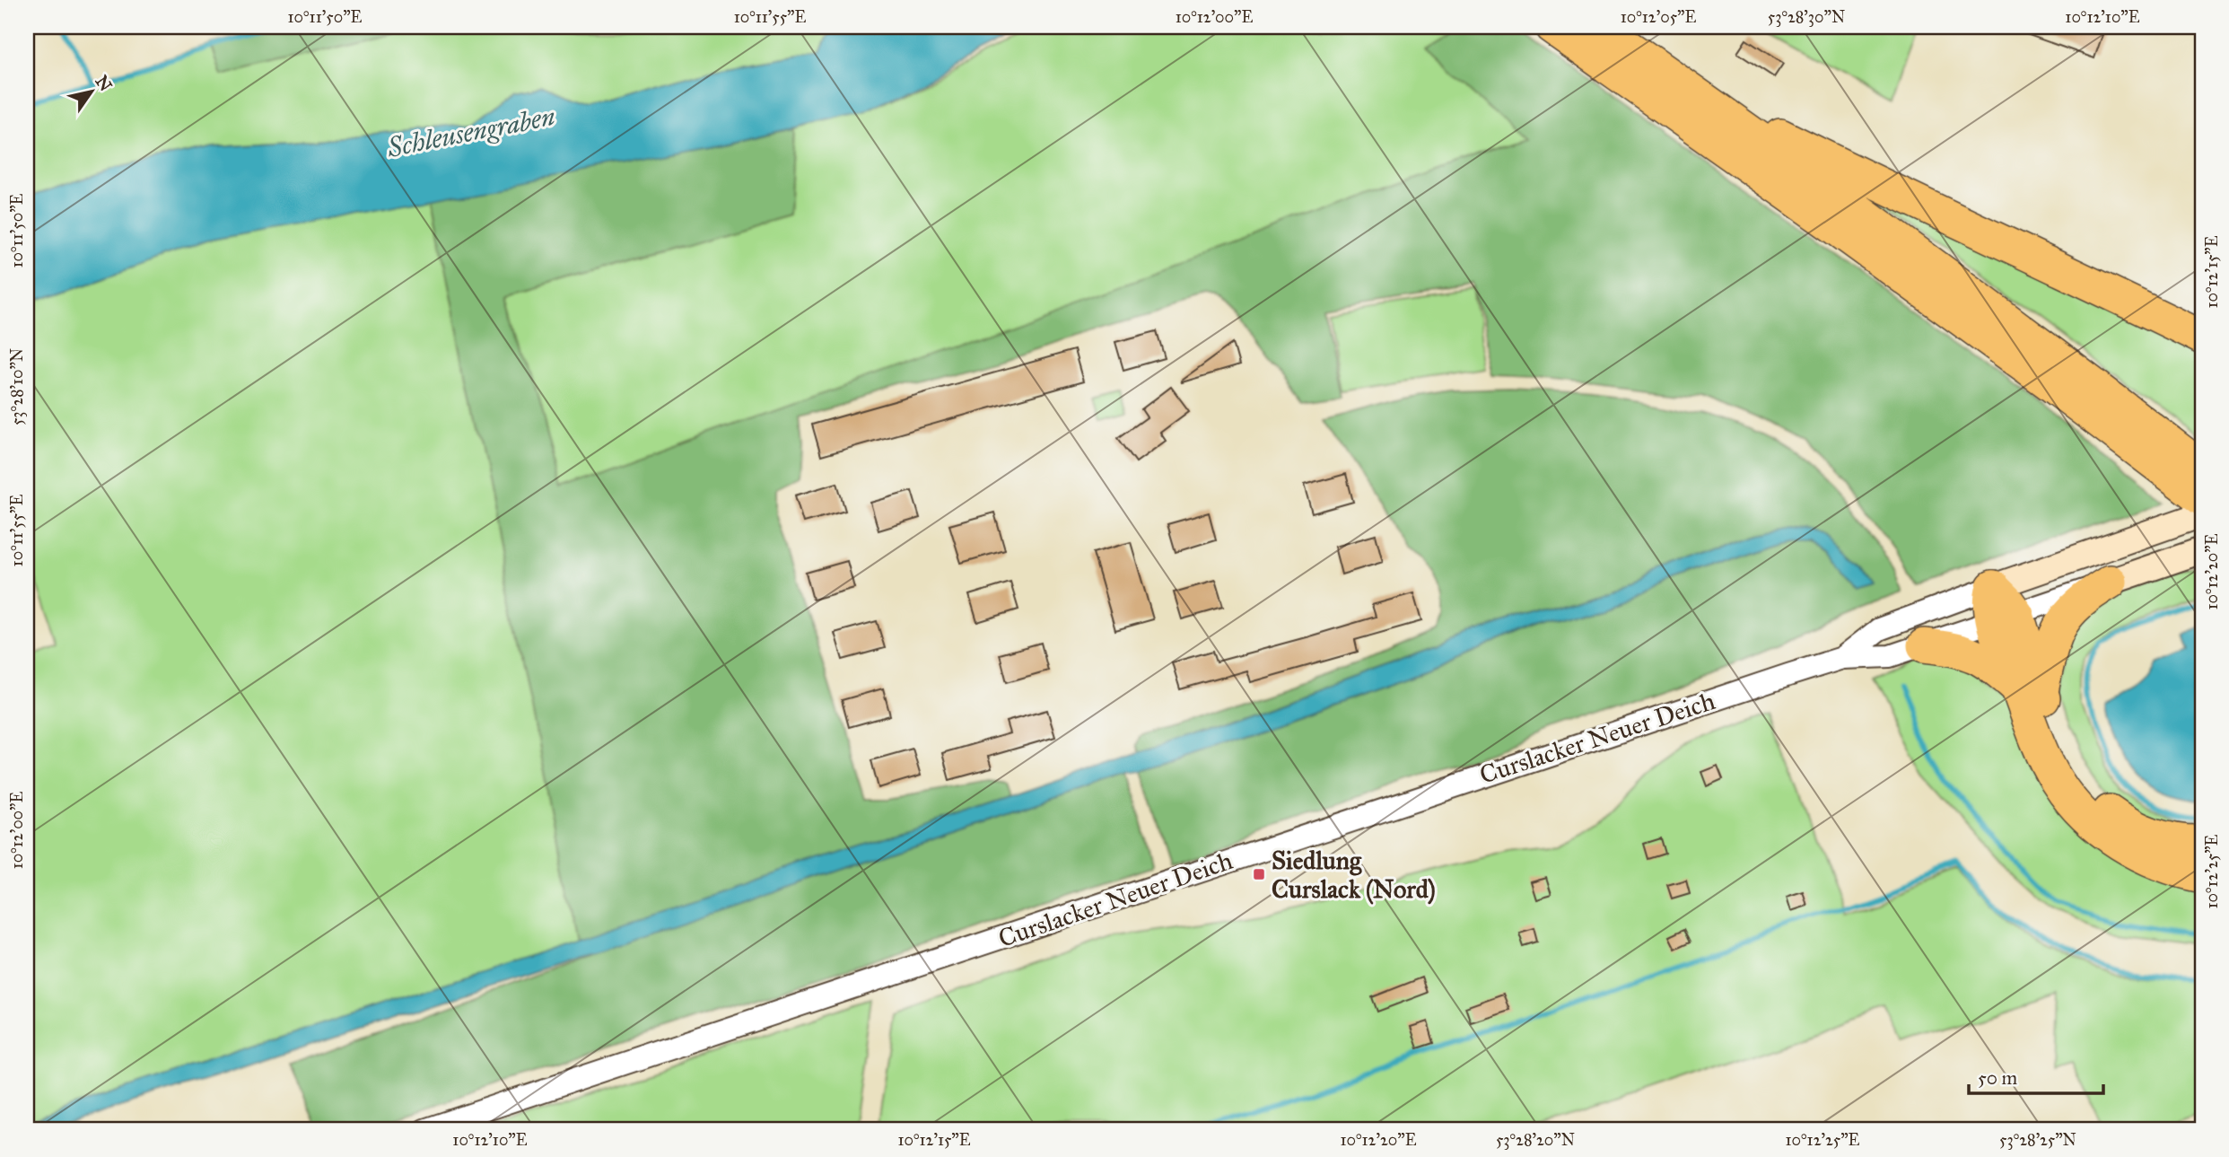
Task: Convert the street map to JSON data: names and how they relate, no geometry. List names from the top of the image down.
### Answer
{
  "streets": {
    "main road": ["Curslacker Neuer Deich"]
  },
  "water": ["Schleusengraben"],
  "places": {
    "transit": ["Siedlung Curslack (Nord)"]
  },
  "scale_bar": "50 m",
  "north": "top right",
  "coordinates": [
    "10°11'50\"E",
    "10°11'55\"E",
    "10°12'00\"E",
    "10°12'05\"E",
    "53°28'30\"N",
    "10°12'10\"E",
    "10°12'15\"E",
    "53°28'10\"N",
    "10°12'20\"E",
    "10°12'25\"E",
    "53°28'20\"N",
    "53°28'25\"N"
  ]
}
